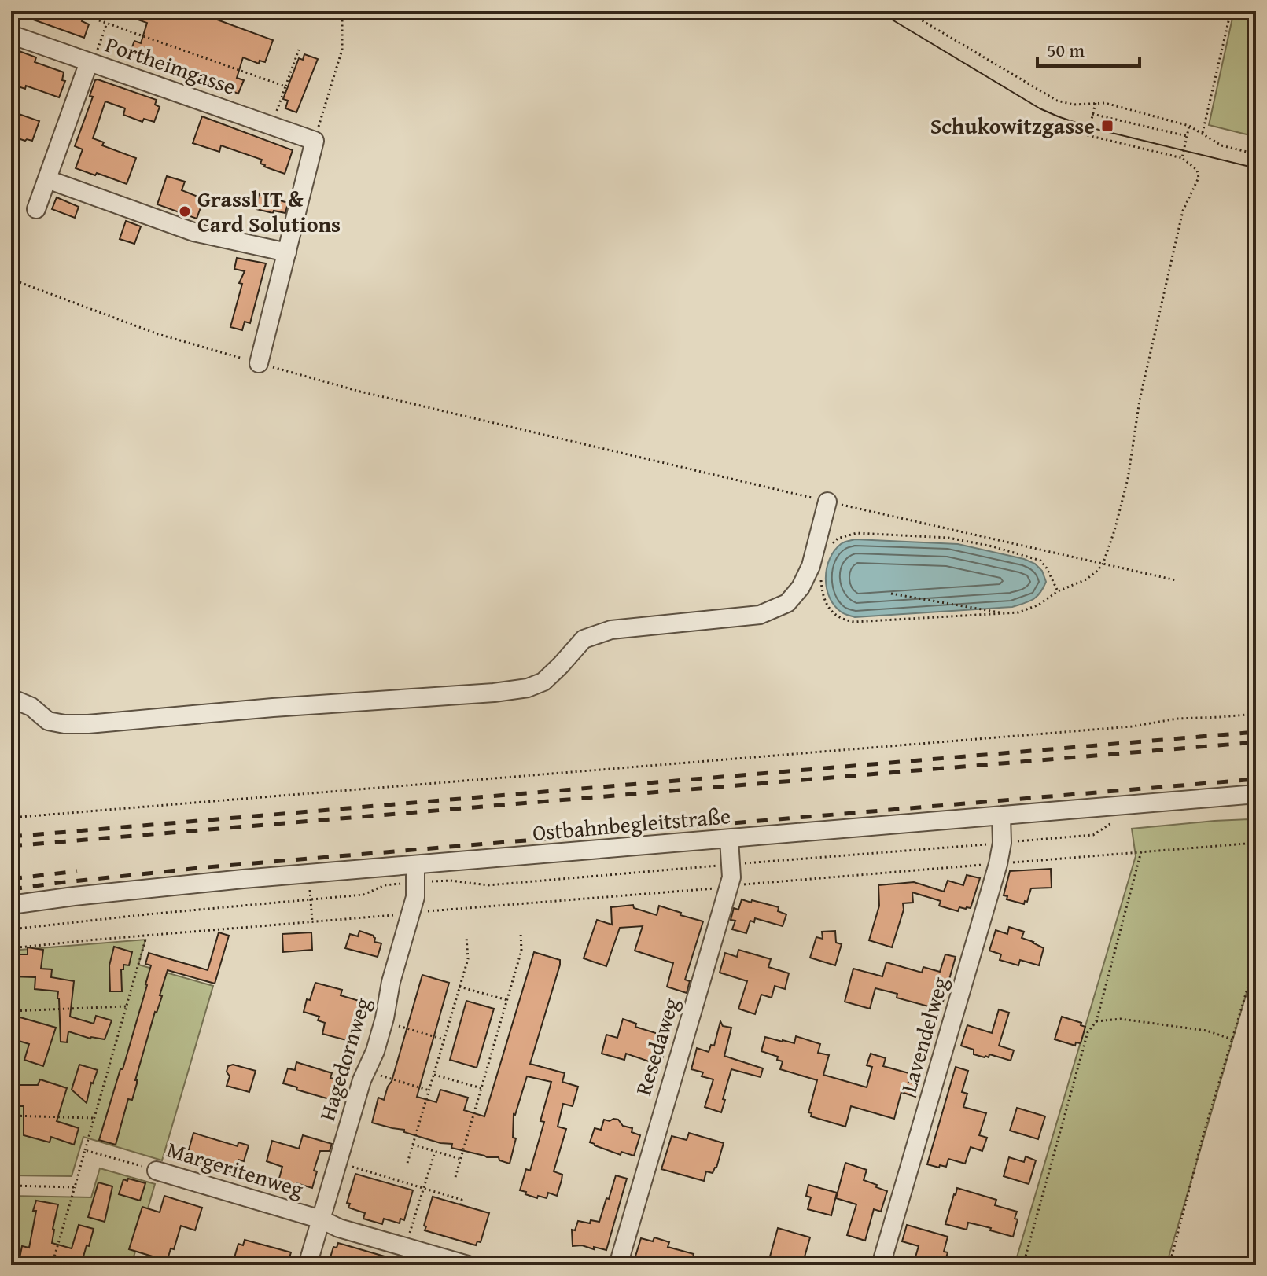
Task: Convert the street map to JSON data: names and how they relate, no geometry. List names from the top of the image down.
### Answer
{
  "streets": {
    "street": [
      "Portheimgasse",
      "Ostbahnbegleitstraße",
      "Lavendelweg",
      "Resedaweg",
      "Hagedornweg",
      "Margeritenweg"
    ]
  },
  "crossings": [
    ["Ostbahnbegleitstraße", "Lavendelweg"],
    ["Ostbahnbegleitstraße", "Resedaweg"],
    ["Ostbahnbegleitstraße", "Hagedornweg"],
    ["Hagedornweg", "Margeritenweg"]
  ],
  "places": {
    "transit": ["Schukowitzgasse"],
    "other": ["Grassl IT & Card Solutions"]
  },
  "scale_bar": "50 m"
}
